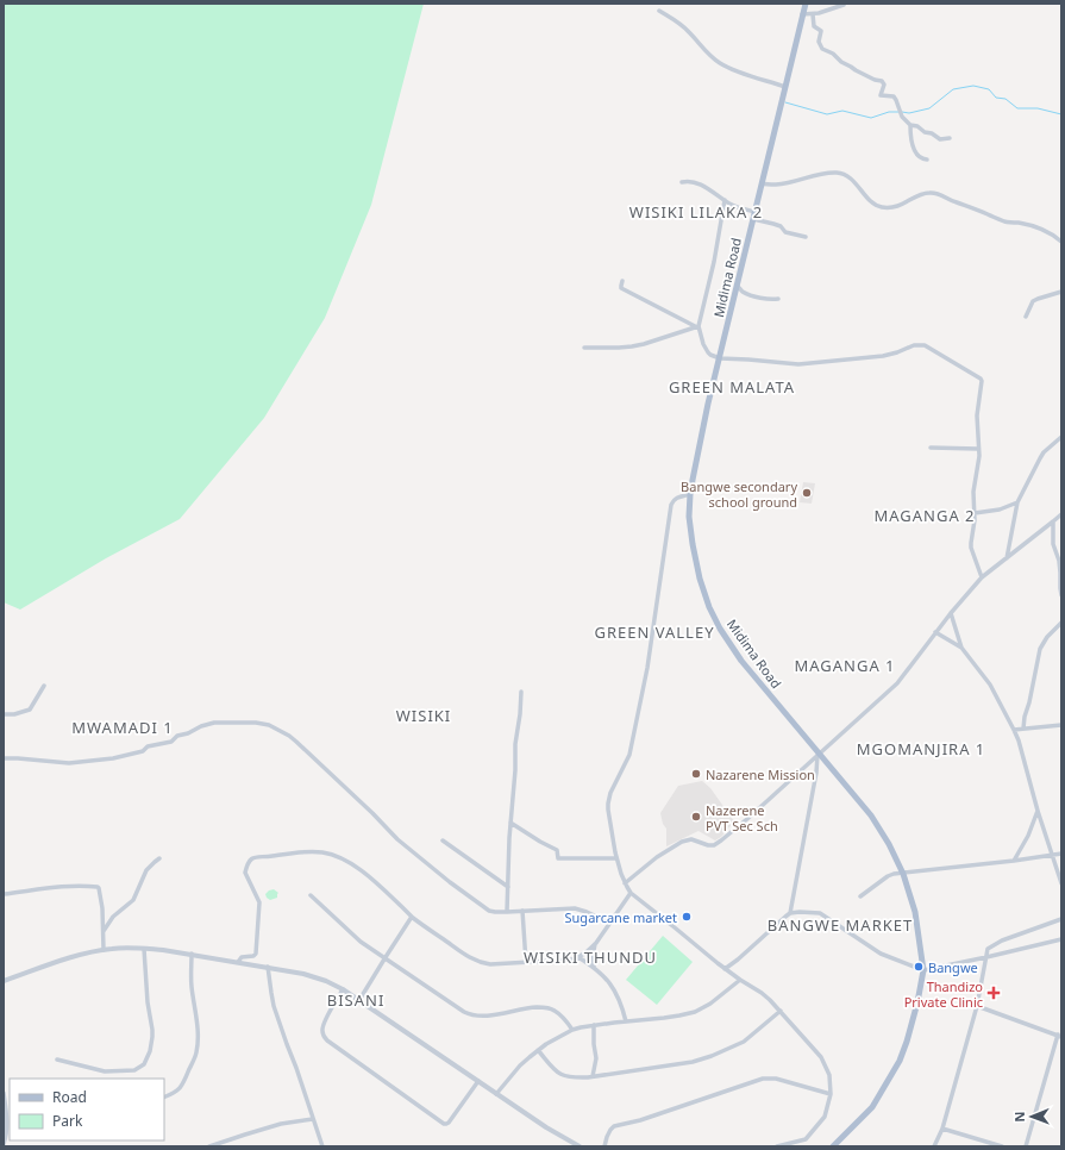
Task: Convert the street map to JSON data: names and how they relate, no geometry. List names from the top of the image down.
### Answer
{
  "streets": {
    "main road": ["Midima Road"]
  },
  "districts": [
    "WISIKI LILAKA 2",
    "GREEN MALATA",
    "MAGANGA 2",
    "GREEN VALLEY",
    "MAGANGA 1",
    "WISIKI",
    "MWAMADI 1",
    "MGOMANJIRA 1",
    "BANGWE MARKET",
    "WISIKI THUNDU",
    "BISANI"
  ],
  "places": {
    "other": [
      "Bangwe secondary school ground",
      "Nazarene Mission",
      "Nazerene PVT Sec Sch",
      "Sugarcane market",
      "Bangwe"
    ],
    "health": ["Thandizo Private Clinic"]
  },
  "legend": ["Road", "Park"],
  "north": "left"
}
